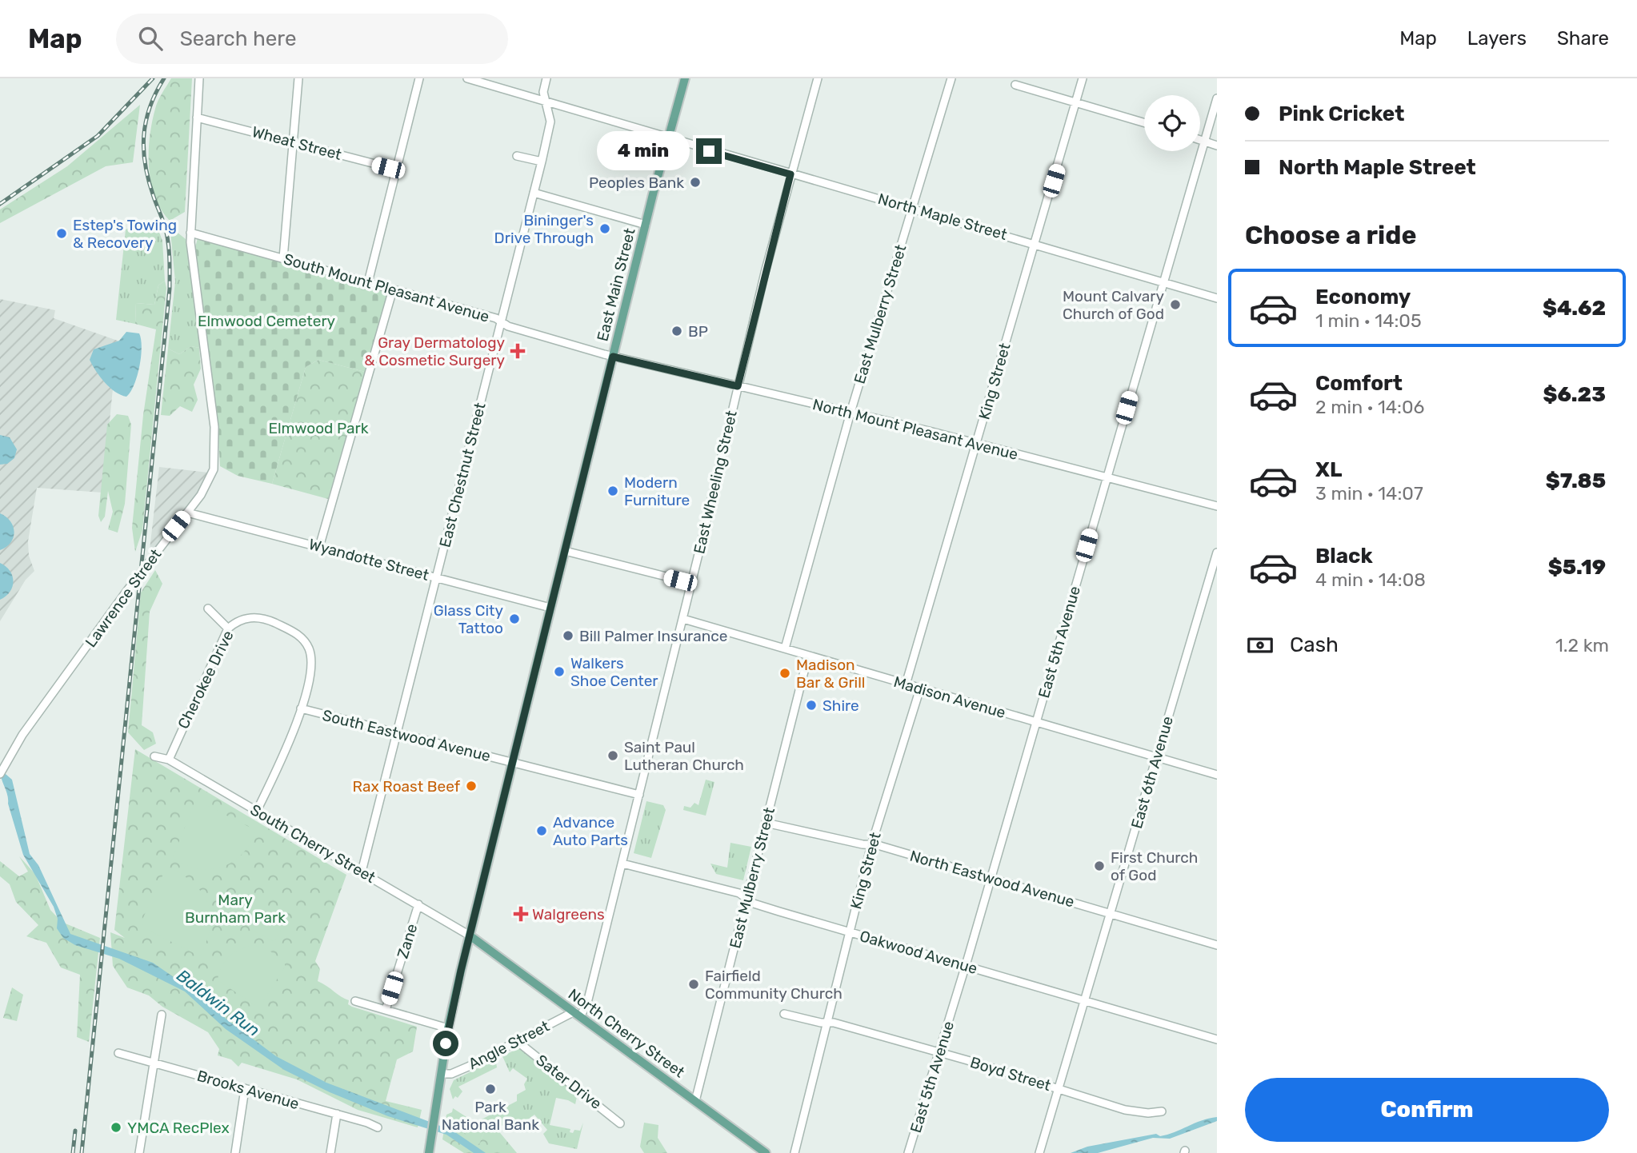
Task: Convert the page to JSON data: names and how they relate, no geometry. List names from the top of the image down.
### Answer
{
  "streets": {
    "main road": ["East Main Street", "North Cherry Street"],
    "street": [
      "Wheat Street",
      "North Maple Street",
      "South Mount Pleasant Avenue",
      "East Mulberry Street",
      "King Street",
      "North Mount Pleasant Avenue",
      "East Chestnut Street",
      "East Wheeling Street",
      "Wyandotte Street",
      "Lawrence Street",
      "East 5th Avenue",
      "Cherokee Drive",
      "Madison Avenue",
      "South Eastwood Avenue",
      "East 6th Avenue",
      "South Cherry Street",
      "North Eastwood Avenue",
      "Zane",
      "Oakwood Avenue",
      "Angle Street",
      "Boyd Street",
      "Sater Drive",
      "Brooks Avenue"
    ]
  },
  "crossings": [
    ["Wheat Street", "Lawrence Street"],
    ["North Maple Street", "East Main Street"],
    ["North Maple Street", "East Mulberry Street"],
    ["North Maple Street", "King Street"],
    ["North Maple Street", "East Chestnut Street"],
    ["North Maple Street", "East Wheeling Street"],
    ["North Maple Street", "East 5th Avenue"],
    ["East Main Street", "South Mount Pleasant Avenue"],
    ["East Main Street", "North Mount Pleasant Avenue"],
    ["East Main Street", "Wyandotte Street"],
    ["East Main Street", "South Eastwood Avenue"],
    ["East Main Street", "South Cherry Street"],
    ["East Main Street", "North Cherry Street"],
    ["East Main Street", "Angle Street"],
    ["South Mount Pleasant Avenue", "North Mount Pleasant Avenue"],
    ["South Mount Pleasant Avenue", "East Chestnut Street"],
    ["South Mount Pleasant Avenue", "Lawrence Street"],
    ["East Mulberry Street", "North Mount Pleasant Avenue"],
    ["East Mulberry Street", "Madison Avenue"],
    ["East Mulberry Street", "North Eastwood Avenue"],
    ["East Mulberry Street", "Oakwood Avenue"],
    ["East Mulberry Street", "North Cherry Street"],
    ["King Street", "North Mount Pleasant Avenue"],
    ["King Street", "Madison Avenue"],
    ["King Street", "North Eastwood Avenue"],
    ["King Street", "Oakwood Avenue"],
    ["King Street", "Boyd Street"],
    ["North Mount Pleasant Avenue", "East Wheeling Street"],
    ["North Mount Pleasant Avenue", "East 5th Avenue"],
    ["East Chestnut Street", "Wyandotte Street"],
    ["East Chestnut Street", "South Eastwood Avenue"],
    ["East Chestnut Street", "South Cherry Street"],
    ["East Wheeling Street", "Madison Avenue"],
    ["East Wheeling Street", "Oakwood Avenue"],
    ["East Wheeling Street", "North Cherry Street"],
    ["East Wheeling Street", "Angle Street"],
    ["Wyandotte Street", "Lawrence Street"],
    ["East 5th Avenue", "Madison Avenue"],
    ["East 5th Avenue", "North Eastwood Avenue"],
    ["East 5th Avenue", "Oakwood Avenue"],
    ["East 5th Avenue", "Boyd Street"],
    ["Cherokee Drive", "South Eastwood Avenue"],
    ["Cherokee Drive", "South Cherry Street"],
    ["Madison Avenue", "East 6th Avenue"],
    ["East 6th Avenue", "North Eastwood Avenue"],
    ["East 6th Avenue", "Oakwood Avenue"],
    ["East 6th Avenue", "Boyd Street"],
    ["South Cherry Street", "Zane"],
    ["South Cherry Street", "North Cherry Street"],
    ["North Cherry Street", "Angle Street"],
    ["Angle Street", "Sater Drive"]
  ],
  "water": ["Baldwin Run"],
  "parks": ["Elmwood Cemetery", "Elmwood Park", "Mary Burnham Park"],
  "places": {
    "other": [
      "Peoples Bank",
      "Bininger's Drive Through",
      "Estep's Towing & Recovery",
      "Mount Calvary Church of God",
      "BP",
      "Modern Furniture",
      "Glass City Tattoo",
      "Bill Palmer Insurance",
      "Walkers Shoe Center",
      "Madison Bar & Grill",
      "Shire",
      "Saint Paul Lutheran Church",
      "Rax Roast Beef",
      "Advance Auto Parts",
      "First Church of God",
      "Fairfield Community Church",
      "Park National Bank",
      "YMCA RecPlex"
    ],
    "health": ["Gray Dermatology & Cosmetic Surgery", "Walgreens"]
  },
  "page": {
    "header": "Map",
    "search": "Search here",
    "nav": ["Map", "Layers", "Share"],
    "banner": ["Pink Cricket", "North Maple Street"],
    "bubble": "4 min",
    "heading": "Choose a ride",
    "list": [
      {
        "name": "Economy",
        "note": "1 min · 14:05",
        "value": "$4.62"
      },
      {
        "name": "Comfort",
        "note": "2 min · 14:06",
        "value": "$6.23"
      },
      {
        "name": "XL",
        "note": "3 min · 14:07",
        "value": "$7.85"
      },
      {
        "name": "Black",
        "note": "4 min · 14:08",
        "value": "$5.19"
      }
    ],
    "pay": ["Cash", "1.2 km"],
    "buttons": "Confirm"
  }
}
